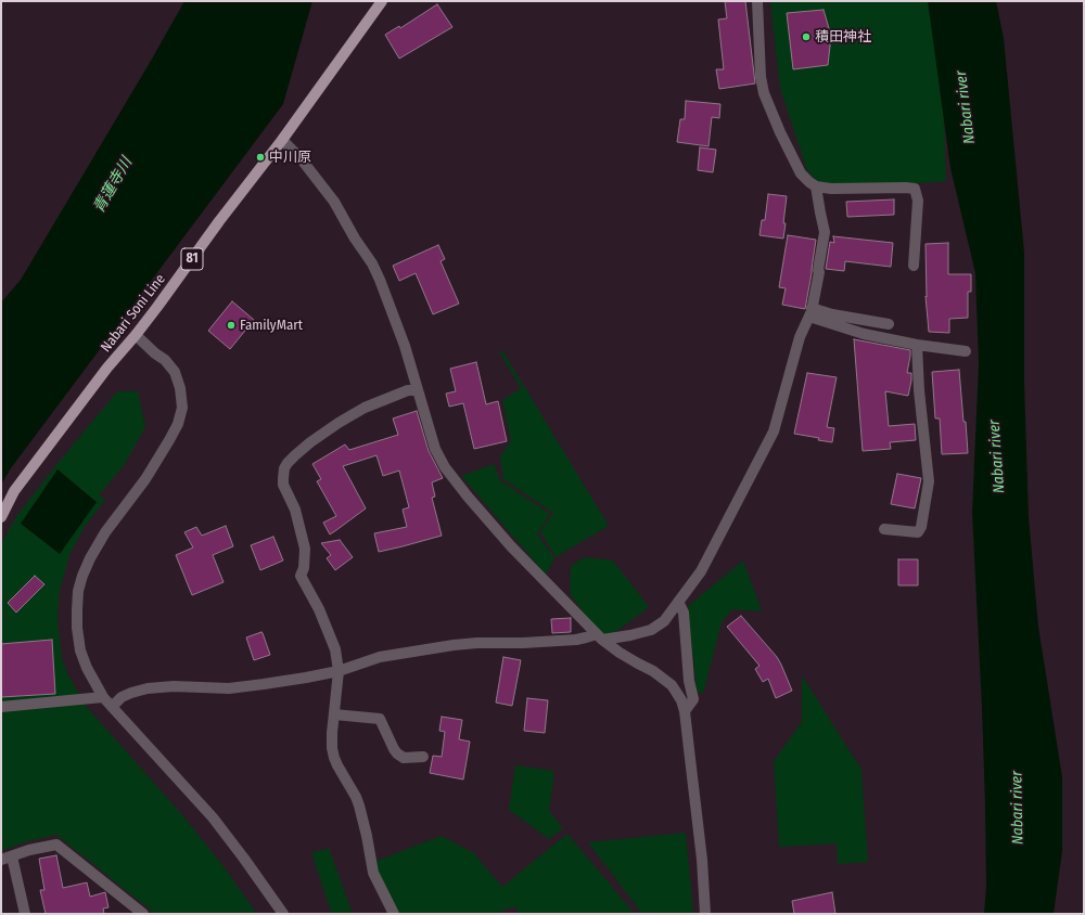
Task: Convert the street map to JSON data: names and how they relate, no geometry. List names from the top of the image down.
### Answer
{
  "streets": {
    "main road": ["81", "Nabari Soni Line"]
  },
  "water": ["Nabari river", "青蓮寺川"],
  "places": ["積田神社", "中川原", "FamilyMart"]
}
